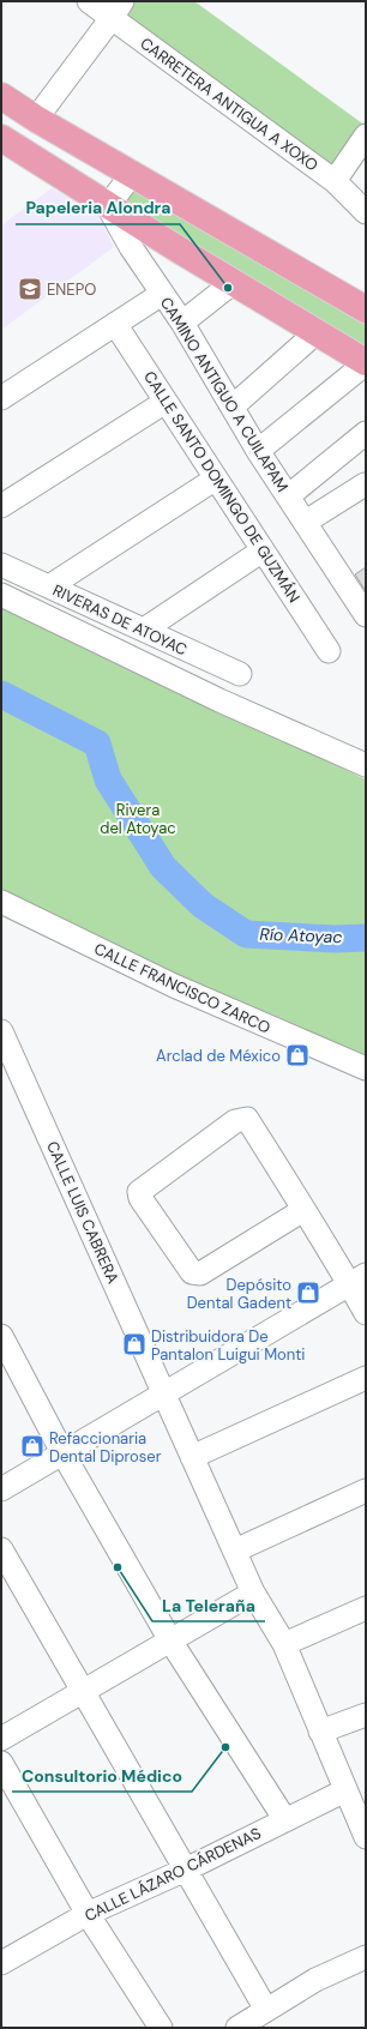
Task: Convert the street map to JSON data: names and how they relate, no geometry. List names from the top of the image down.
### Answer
{
  "streets": {
    "street": [
      "CARRETERA ANTIGUA A XOXO",
      "CAMINO ANTIGUO A CUILAPAM",
      "CALLE SANTO DOMINGO DE GUZMÁN",
      "RIVERAS DE ATOYAC",
      "CALLE FRANCISCO ZARCO",
      "CALLE LUIS CABRERA",
      "CALLE LÁZARO CÁRDENAS"
    ]
  },
  "crossings": [
    ["CALLE LUIS CABRERA", "CALLE LÁZARO CÁRDENAS"]
  ],
  "water": ["Río Atoyac"],
  "parks": ["Rivera del Atoyac"],
  "places": {
    "other": ["Papeleria Alondra", "La Teleraña", "Consultorio Médico"],
    "school or university": ["ENEPO"],
    "shop": [
      "Arclad de México",
      "Depósito Dental Gadent",
      "Distribuidora De Pantalon Luigui Monti",
      "Refaccionaria Dental Diproser"
    ]
  }
}
